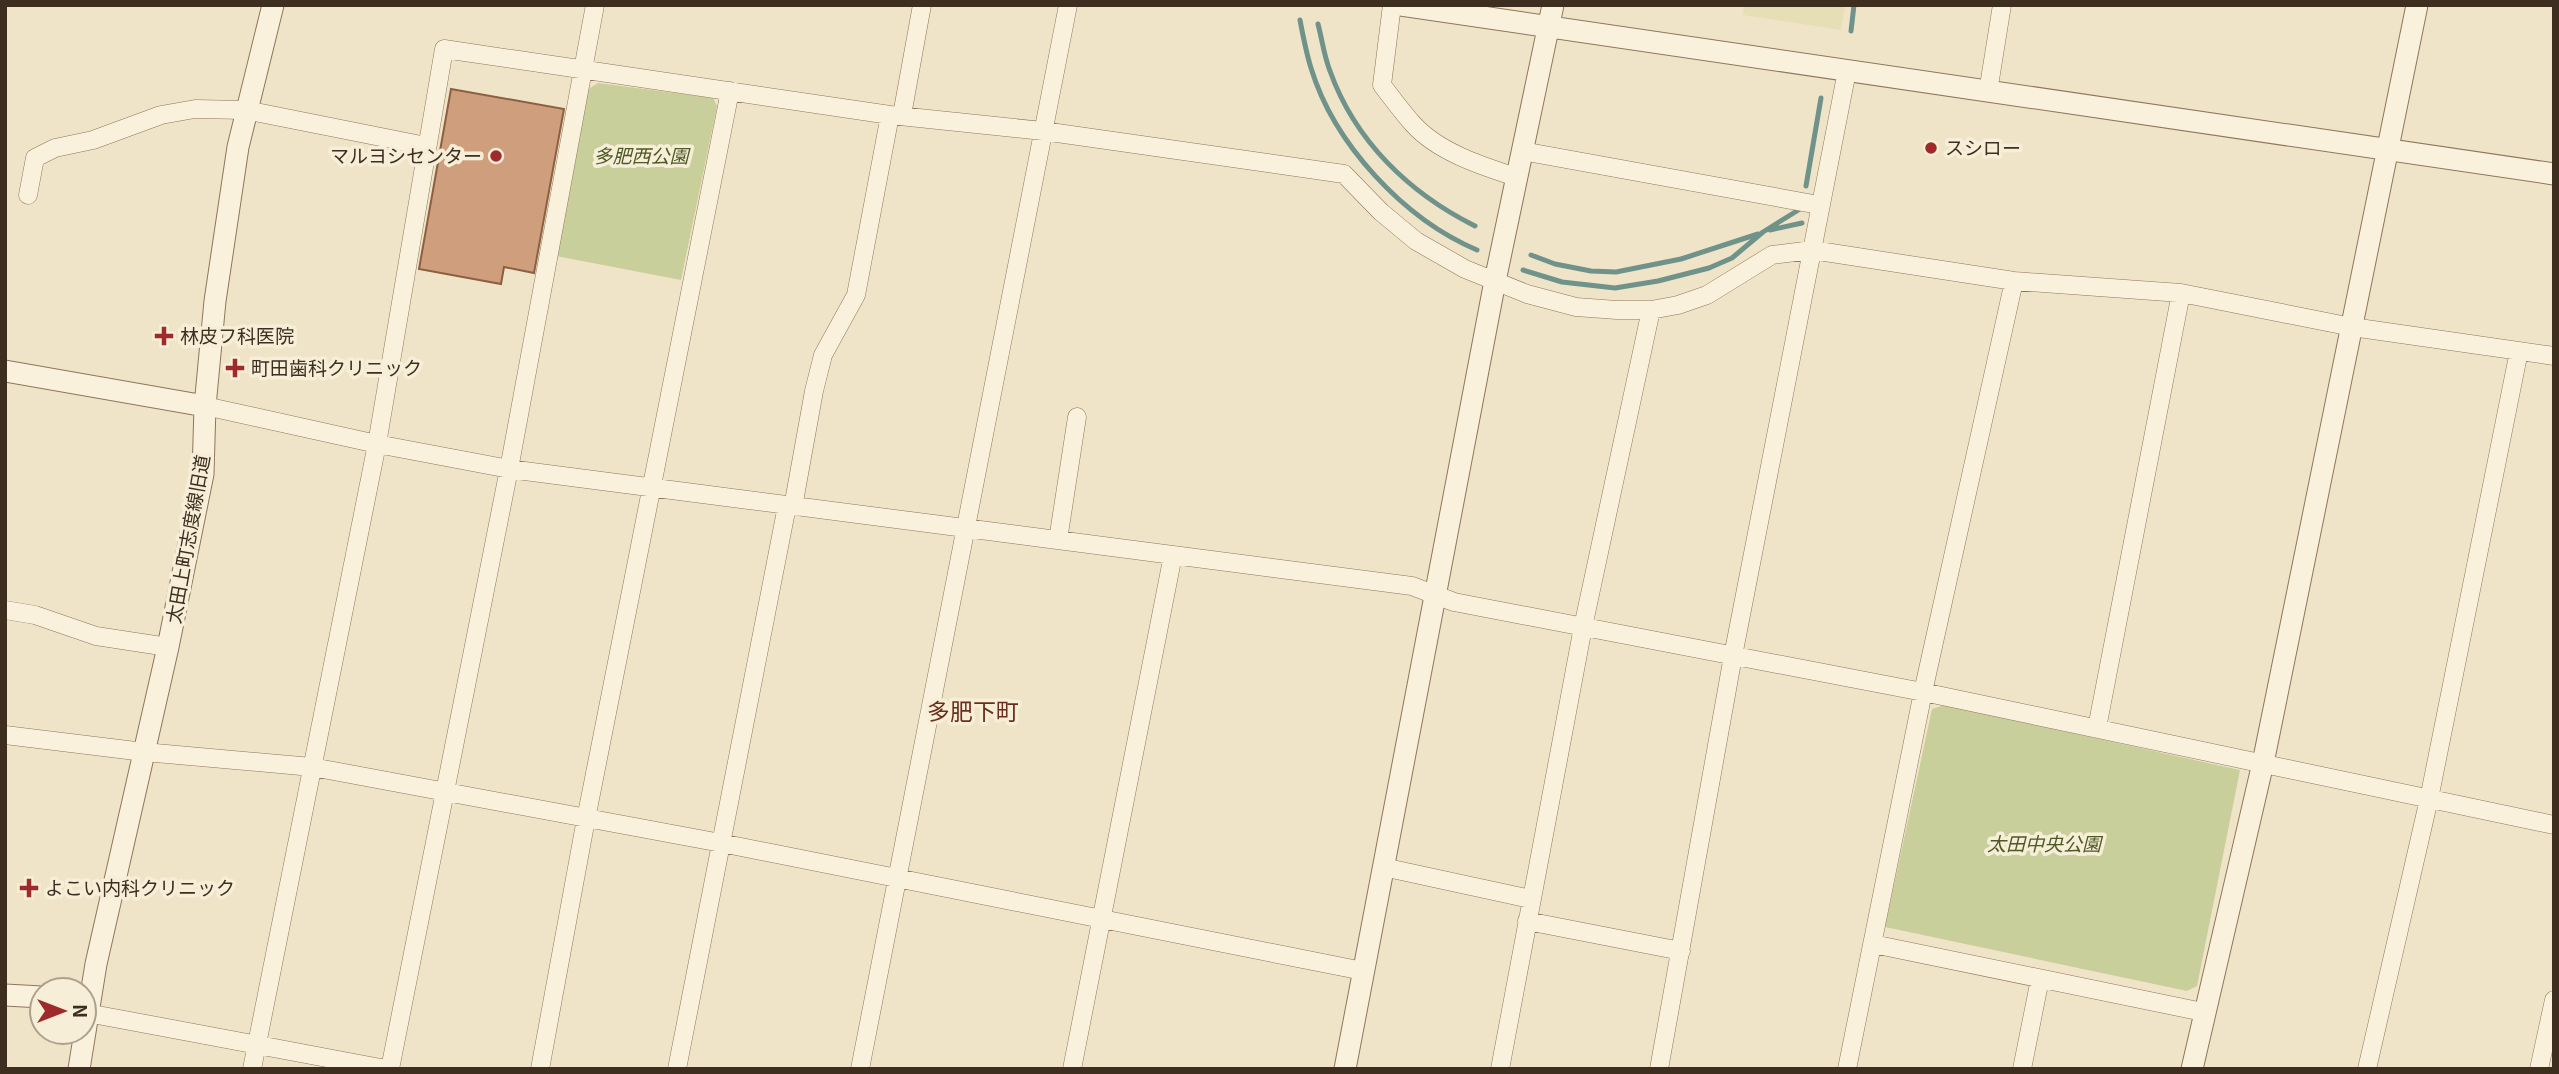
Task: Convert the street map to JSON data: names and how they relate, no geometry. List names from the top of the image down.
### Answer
{
  "streets": {
    "street": ["太田上町志度線旧道"]
  },
  "districts": ["多肥下町"],
  "parks": ["多肥西公園", "太田中央公園"],
  "places": {
    "other": ["スシロー", "マルヨシセンター"],
    "health": ["林皮フ科医院", "町田歯科クリニック", "よこい内科クリニック"]
  },
  "north": "right"
}
